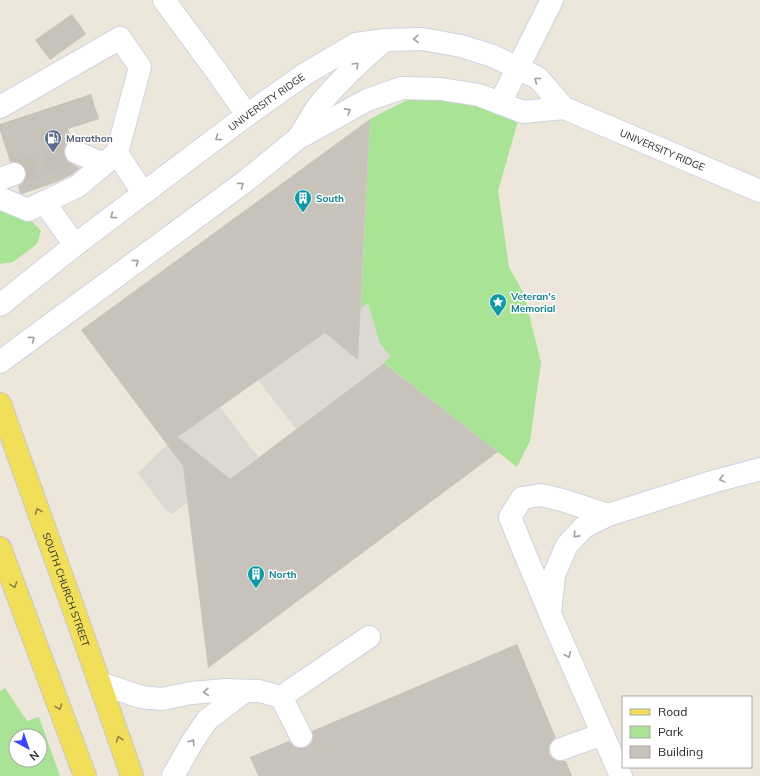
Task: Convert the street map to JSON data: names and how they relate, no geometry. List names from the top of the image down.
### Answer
{
  "streets": {
    "main road": ["SOUTH CHURCH STREET"],
    "street": ["UNIVERSITY RIDGE"]
  },
  "places": {
    "fuel station": ["Marathon"],
    "building": ["South", "North"],
    "place": ["Veteran's Memorial"]
  },
  "legend": ["Road", "Park", "Building"],
  "north": "bottom right"
}
